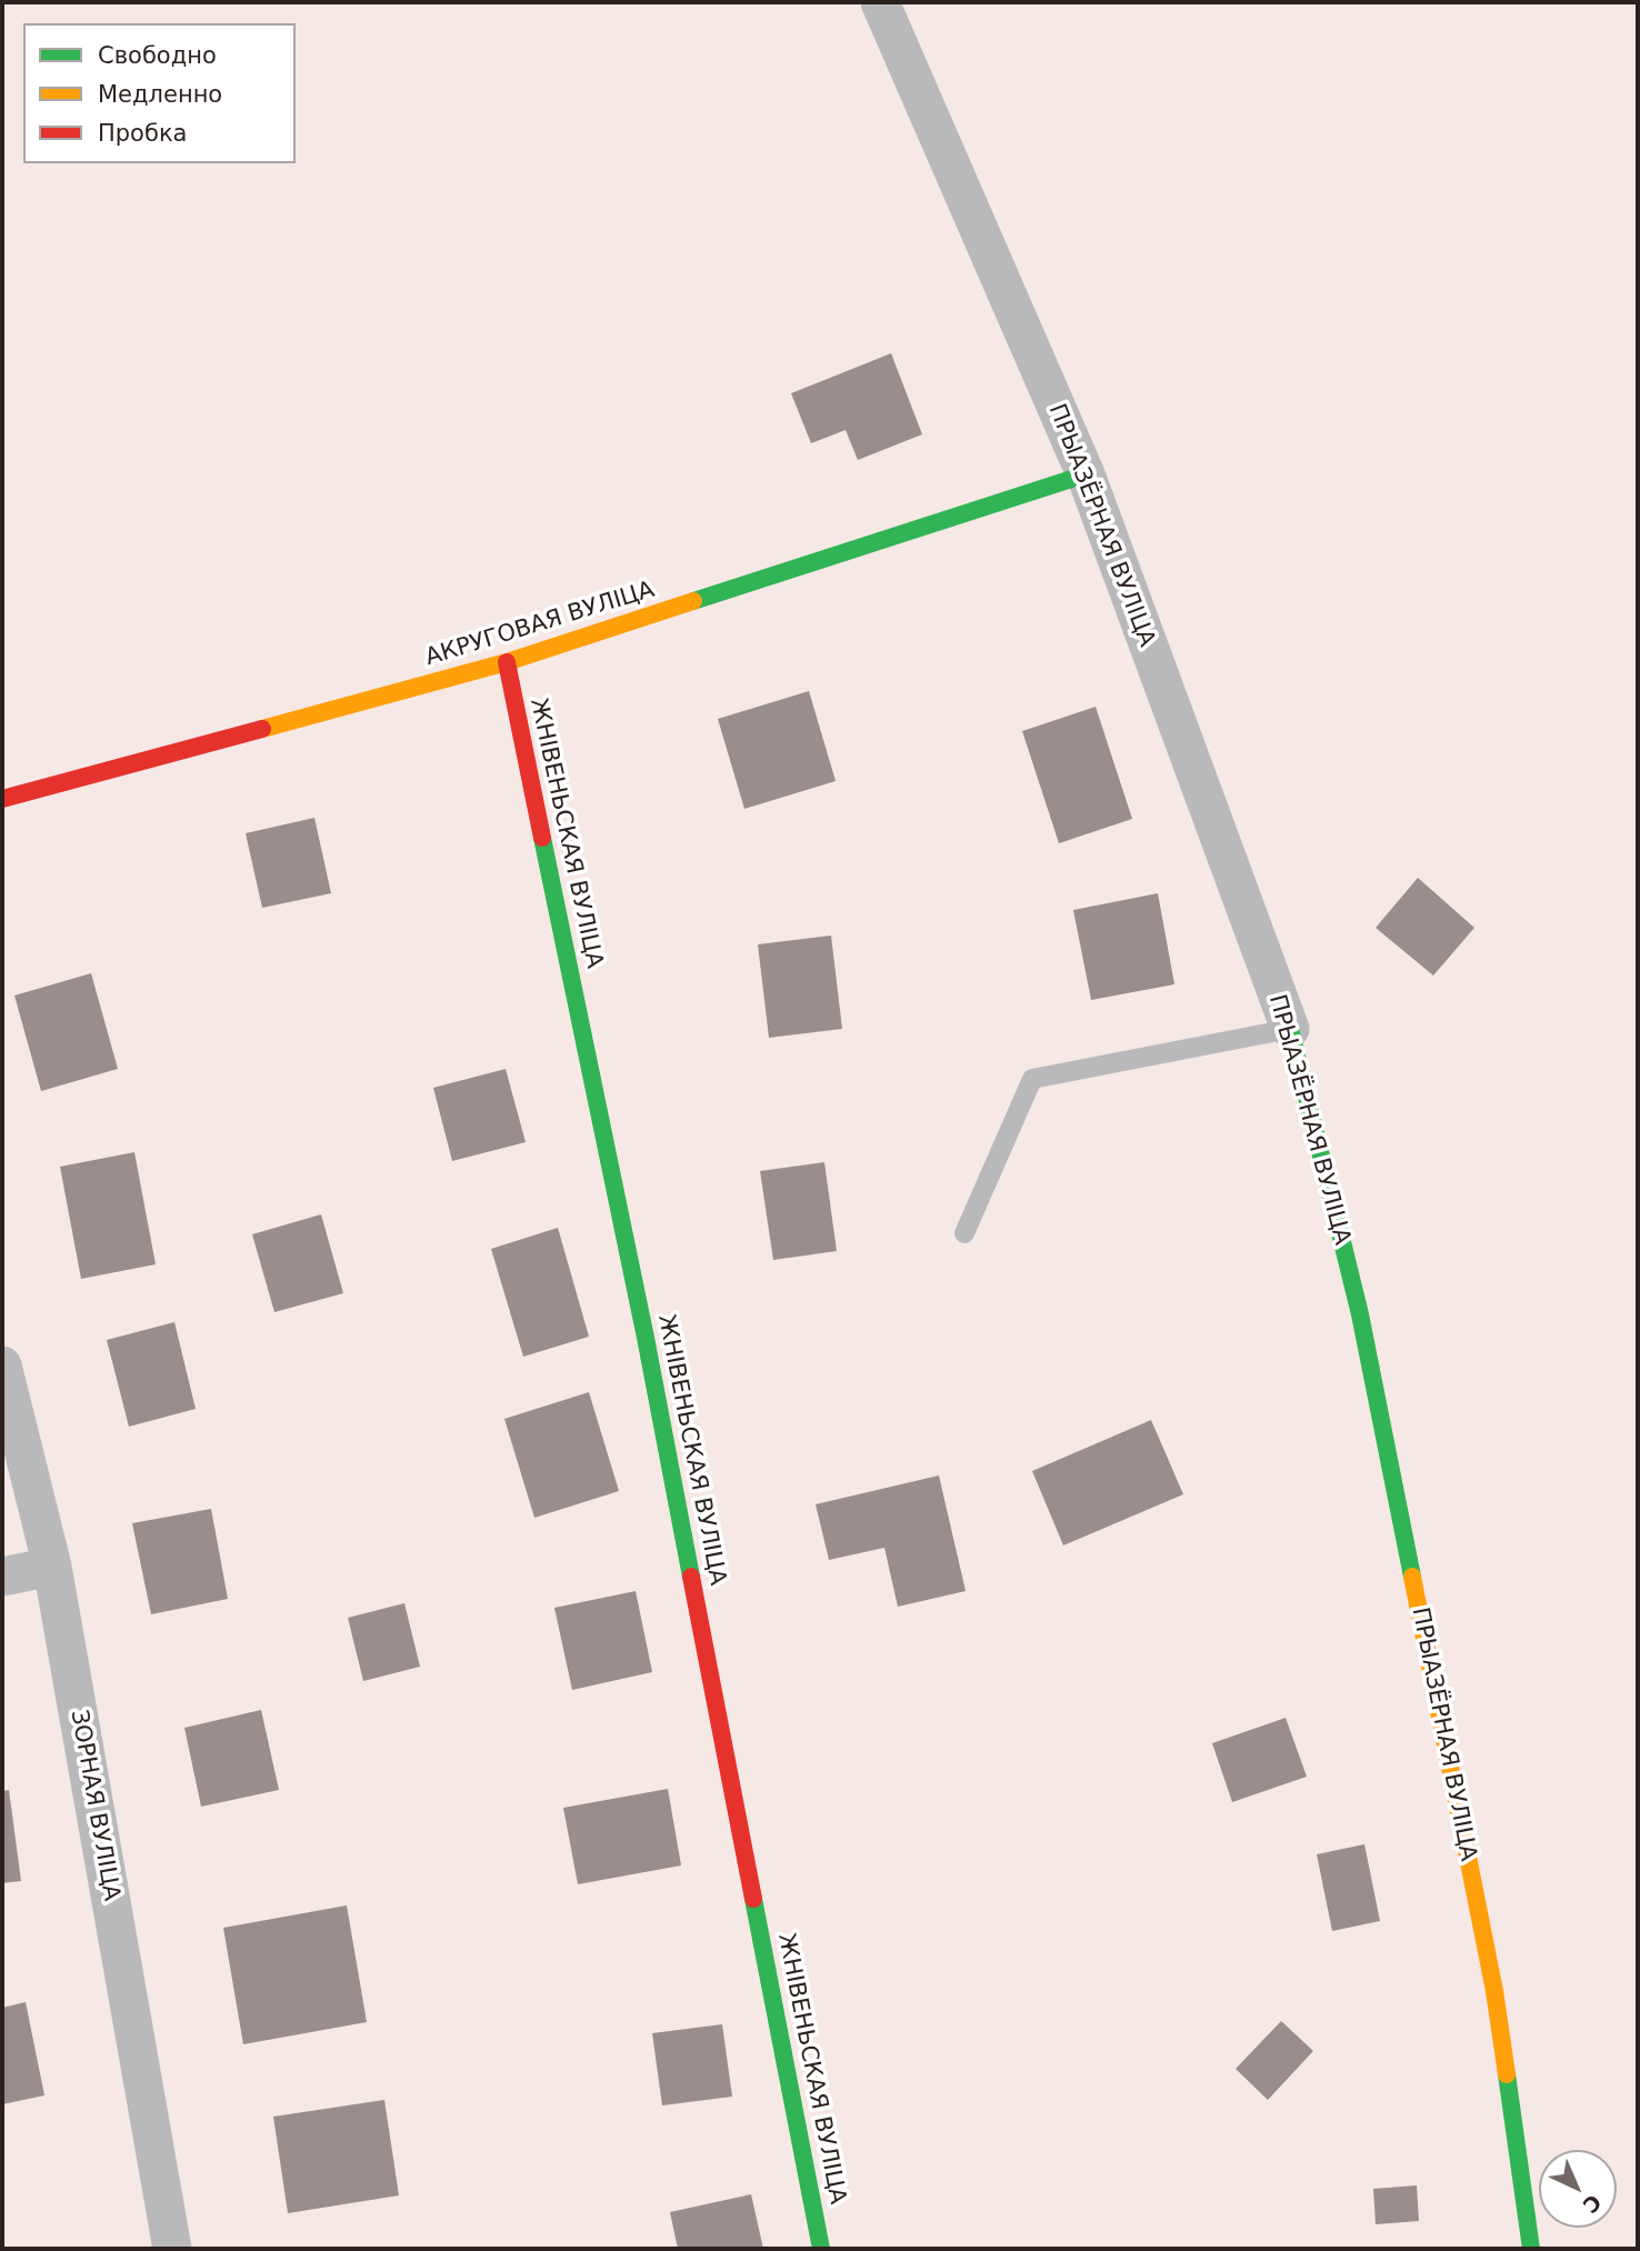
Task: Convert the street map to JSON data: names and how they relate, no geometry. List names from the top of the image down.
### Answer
{
  "streets": {
    "street": [
      "ПРЫАЗЁРНАЯ ВУЛІЦА",
      "АКРУГОВАЯ ВУЛІЦА",
      "ЖНІВЕНЬСКАЯ ВУЛІЦА",
      "ЗОРНАЯ ВУЛІЦА"
    ]
  },
  "crossings": [
    ["ПРЫАЗЁРНАЯ ВУЛІЦА", "АКРУГОВАЯ ВУЛІЦА"],
    ["АКРУГОВАЯ ВУЛІЦА", "ЖНІВЕНЬСКАЯ ВУЛІЦА"]
  ],
  "legend": ["Свободно", "Медленно", "Пробка"],
  "north": "bottom right"
}
